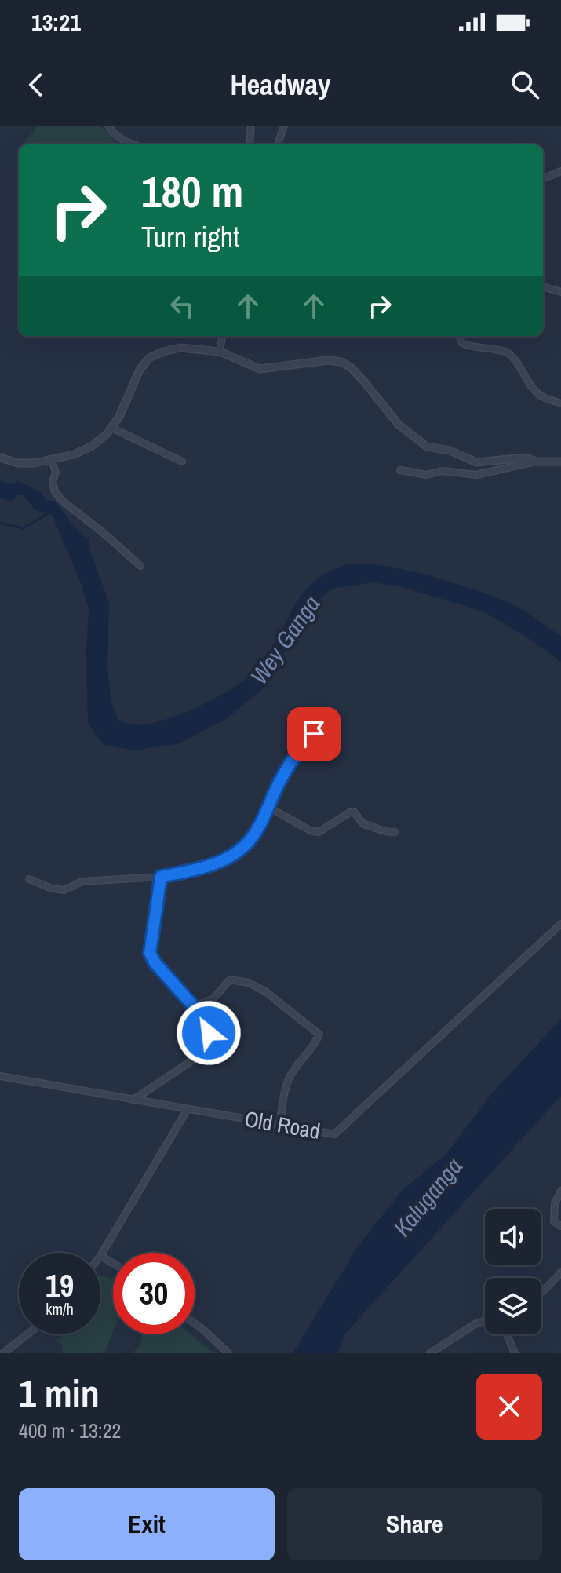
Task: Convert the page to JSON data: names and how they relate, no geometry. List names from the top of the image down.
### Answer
{
  "streets": {
    "street": ["Old Road"]
  },
  "water": ["Wey Ganga", "Kaluganga"],
  "page": {
    "status": "13:21",
    "header": "Headway",
    "turn": ["180 m", "Turn right"],
    "speed": "19 km/h",
    "limit": "30",
    "heading": ["1 min", "400 m · 13:22"],
    "buttons": ["Exit", "Share"]
  }
}
